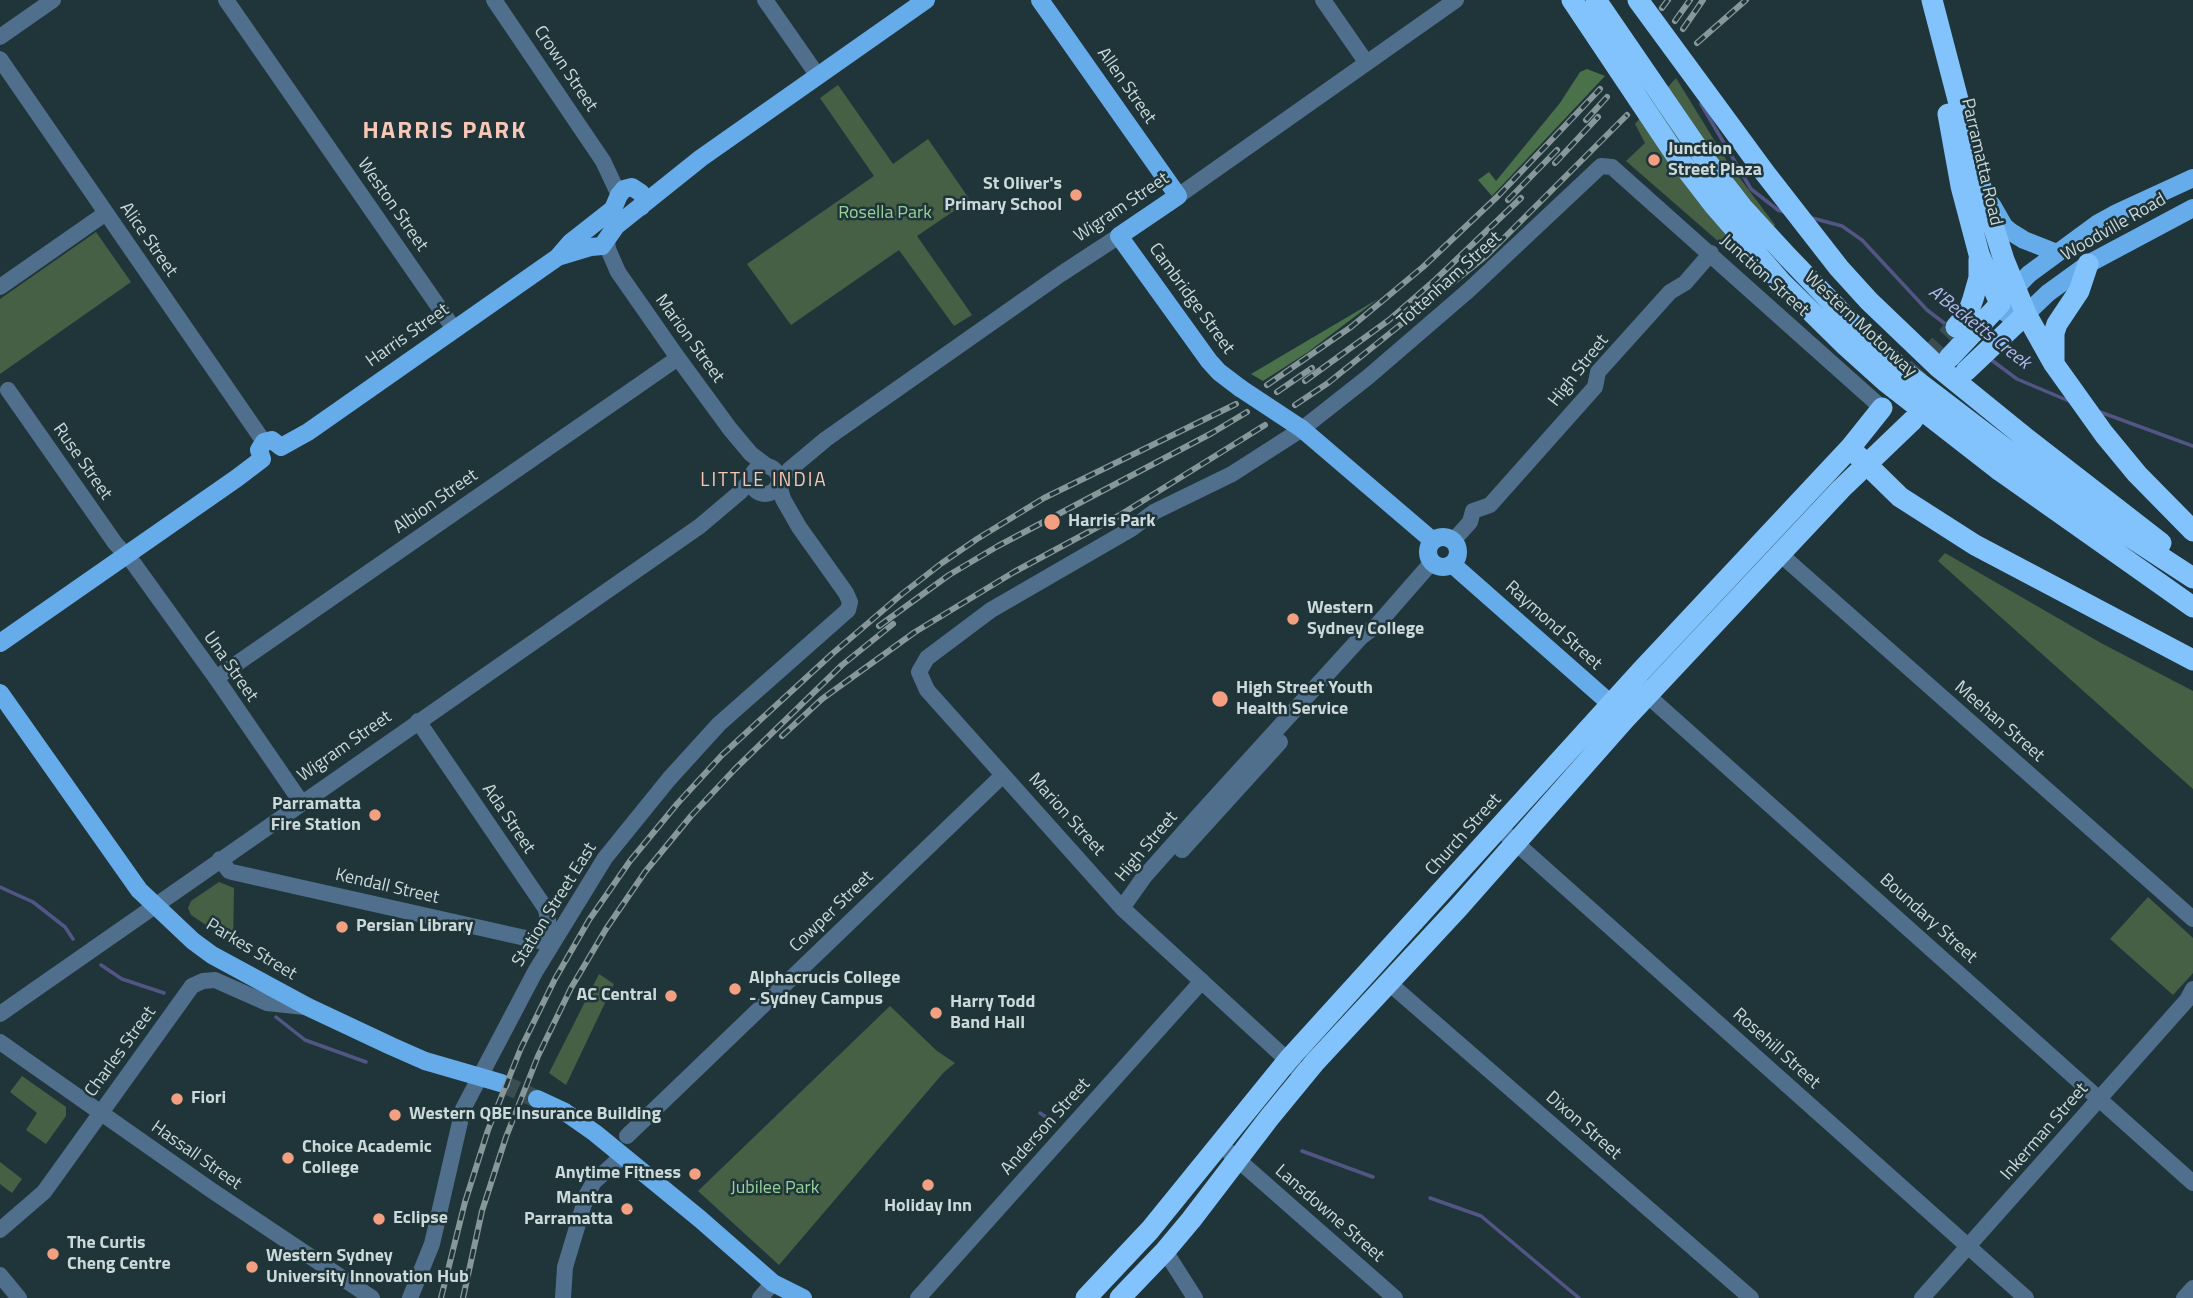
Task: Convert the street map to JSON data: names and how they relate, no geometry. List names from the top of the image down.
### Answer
{
  "streets": {
    "highway": ["Parramatta Road", "Western Motorway", "Church Street"],
    "main road": [
      "Allen Street",
      "Wigram Street",
      "Woodville Road",
      "Cambridge Street",
      "Harris Street",
      "Raymond Street",
      "Parkes Street"
    ],
    "street": [
      "Crown Street",
      "Weston Street",
      "Alice Street",
      "Junction Street",
      "Tottenham Street",
      "Marion Street",
      "High Street",
      "Ruse Street",
      "Albion Street",
      "Una Street",
      "Meehan Street",
      "Ada Street",
      "Kendall Street",
      "Station Street East",
      "Cowper Street",
      "Boundary Street",
      "Rosehill Street",
      "Charles Street",
      "Dixon Street",
      "Anderson Street",
      "Inkerman Street",
      "Hassall Street",
      "Lansdowne Street"
    ]
  },
  "crossings": [
    ["Allen Street", "Wigram Street"],
    ["Parramatta Road", "Woodville Road"],
    ["Weston Street", "Harris Street"],
    ["Wigram Street", "Cambridge Street"],
    ["Wigram Street", "Marion Street"],
    ["Wigram Street", "Una Street"],
    ["Wigram Street", "Ada Street"],
    ["Wigram Street", "Kendall Street"],
    ["Wigram Street", "Parkes Street"],
    ["Alice Street", "Harris Street"],
    ["Junction Street", "Tottenham Street"],
    ["Junction Street", "High Street"],
    ["Junction Street", "Church Street"],
    ["Tottenham Street", "Cambridge Street"],
    ["Tottenham Street", "Marion Street"],
    ["Cambridge Street", "Marion Street"],
    ["Harris Street", "Marion Street"],
    ["Harris Street", "Ruse Street"],
    ["Harris Street", "Una Street"],
    ["Marion Street", "High Street"],
    ["Marion Street", "Albion Street"],
    ["Marion Street", "Church Street"],
    ["Marion Street", "Station Street East"],
    ["Marion Street", "Cowper Street"],
    ["Marion Street", "Anderson Street"],
    ["High Street", "Raymond Street"],
    ["Ruse Street", "Una Street"],
    ["Albion Street", "Una Street"],
    ["Raymond Street", "Church Street"],
    ["Meehan Street", "Church Street"],
    ["Ada Street", "Kendall Street"],
    ["Ada Street", "Station Street East"],
    ["Church Street", "Boundary Street"],
    ["Church Street", "Rosehill Street"],
    ["Church Street", "Dixon Street"],
    ["Church Street", "Lansdowne Street"],
    ["Kendall Street", "Station Street East"],
    ["Station Street East", "Parkes Street"],
    ["Boundary Street", "Inkerman Street"],
    ["Parkes Street", "Charles Street"],
    ["Rosehill Street", "Inkerman Street"],
    ["Charles Street", "Hassall Street"]
  ],
  "districts": ["HARRIS PARK", "LITTLE INDIA"],
  "water": ["A'Becketts Creek"],
  "parks": ["Rosella Park", "Jubilee Park"],
  "places": [
    "Junction Street Plaza",
    "St Oliver's Primary School",
    "Harris Park",
    "Western Sydney College",
    "High Street Youth Health Service",
    "Parramatta Fire Station",
    "Persian Library",
    "Alphacrucis College - Sydney Campus",
    "AC Central",
    "Harry Todd Band Hall",
    "Fiori",
    "Western QBE Insurance Building",
    "Choice Academic College",
    "Anytime Fitness",
    "Holiday Inn",
    "Mantra Parramatta",
    "Eclipse",
    "The Curtis Cheng Centre",
    "Western Sydney University Innovation Hub"
  ]
}
